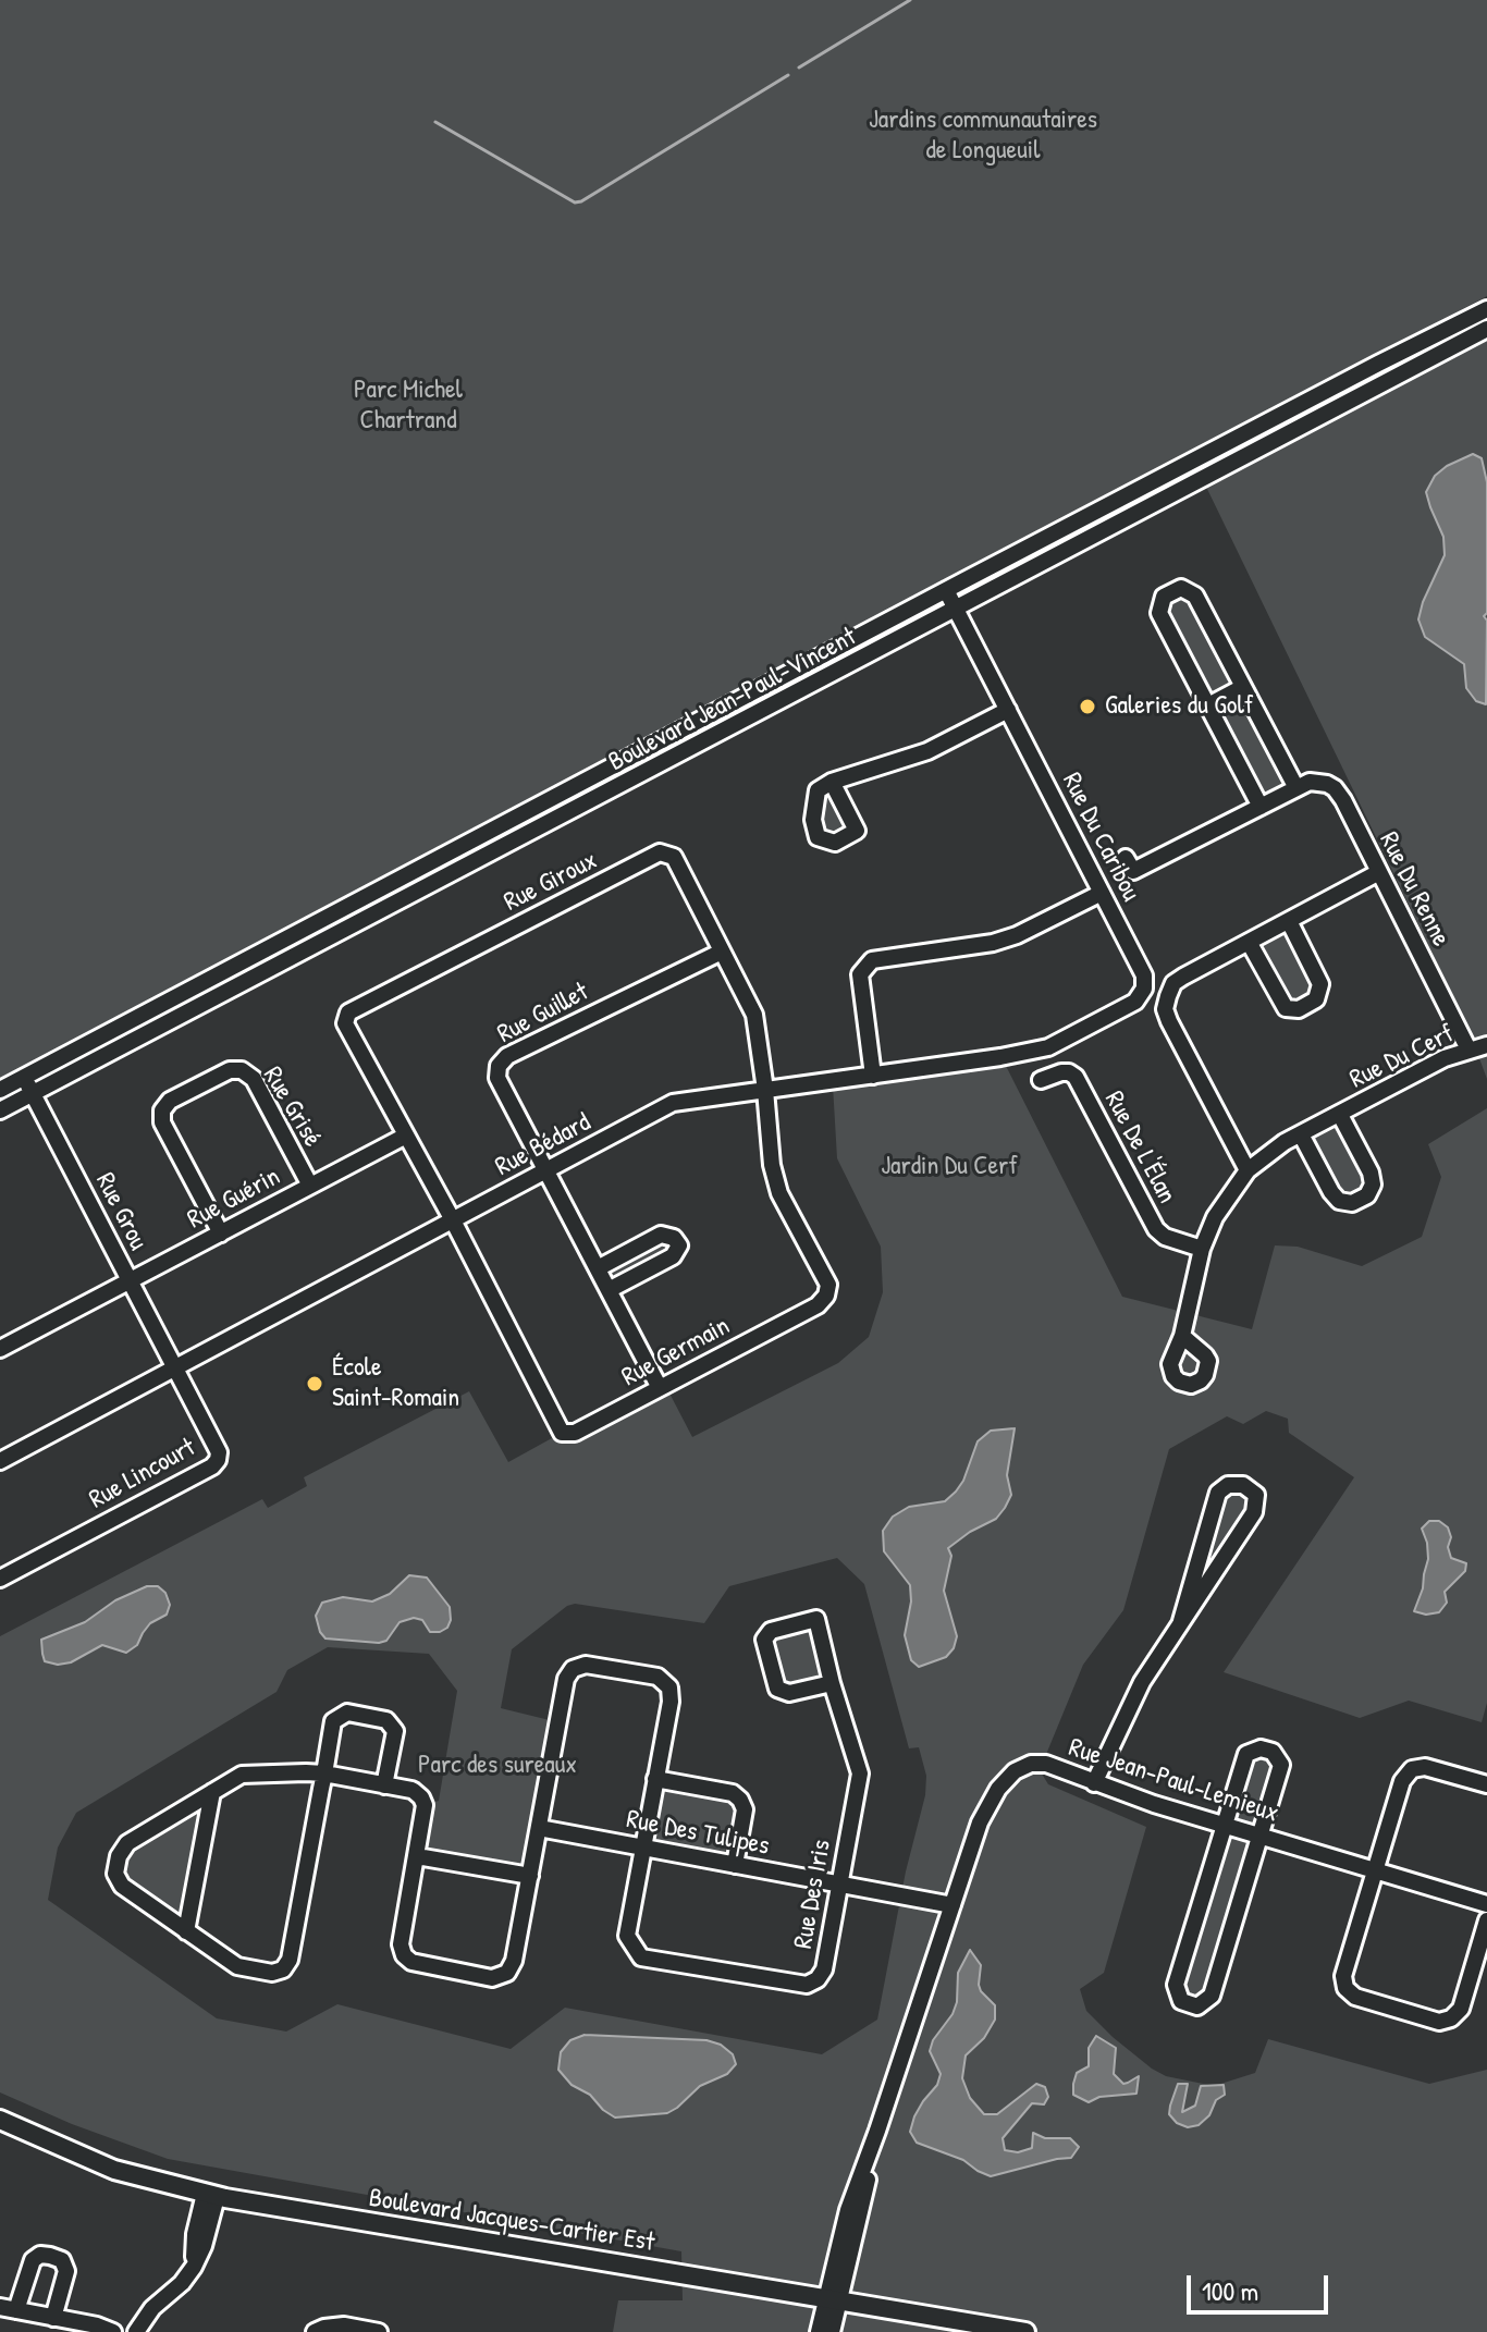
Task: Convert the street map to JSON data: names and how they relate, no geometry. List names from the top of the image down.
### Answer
{
  "streets": {
    "main road": ["Boulevard Jacques-Cartier Est"],
    "street": [
      "Boulevard Jean-Paul-Vincent",
      "Rue Du Caribou",
      "Rue Giroux",
      "Rue Du Renne",
      "Rue Guillet",
      "Rue Du Cerf",
      "Rue Grisé",
      "Rue Bédard",
      "Rue De L'Élan",
      "Rue Guérin",
      "Rue Grou",
      "Rue Germain",
      "Rue Lincourt",
      "Rue Jean-Paul-Lemieux",
      "Rue Des Tulipes",
      "Rue Des Iris"
    ]
  },
  "crossings": [
    ["Boulevard Jean-Paul-Vincent", "Rue Du Caribou"],
    ["Boulevard Jean-Paul-Vincent", "Rue Grou"],
    ["Rue Du Caribou", "Rue Bédard"],
    ["Rue Giroux", "Rue Guillet"],
    ["Rue Giroux", "Rue Bédard"],
    ["Rue Giroux", "Rue Guérin"],
    ["Rue Giroux", "Rue Germain"],
    ["Rue Du Renne", "Rue Du Cerf"],
    ["Rue Guillet", "Rue Bédard"],
    ["Rue Guillet", "Rue Germain"],
    ["Rue Du Cerf", "Rue De L'Élan"],
    ["Rue Grisé", "Rue Guérin"],
    ["Rue Bédard", "Rue Grou"],
    ["Rue Bédard", "Rue Germain"],
    ["Rue Bédard", "Rue Lincourt"],
    ["Rue Guérin", "Rue Grou"],
    ["Rue Grou", "Rue Lincourt"],
    ["Rue Jean-Paul-Lemieux", "Rue Des Tulipes"],
    ["Rue Jean-Paul-Lemieux", "Boulevard Jacques-Cartier Est"],
    ["Rue Des Tulipes", "Rue Des Iris"]
  ],
  "parks": [
    "Jardins communautaires de Longueuil",
    "Parc Michel Chartrand",
    "Jardin Du Cerf",
    "Parc des sureaux"
  ],
  "places": ["Galeries du Golf", "École Saint-Romain"],
  "scale_bar": "100 m"
}
